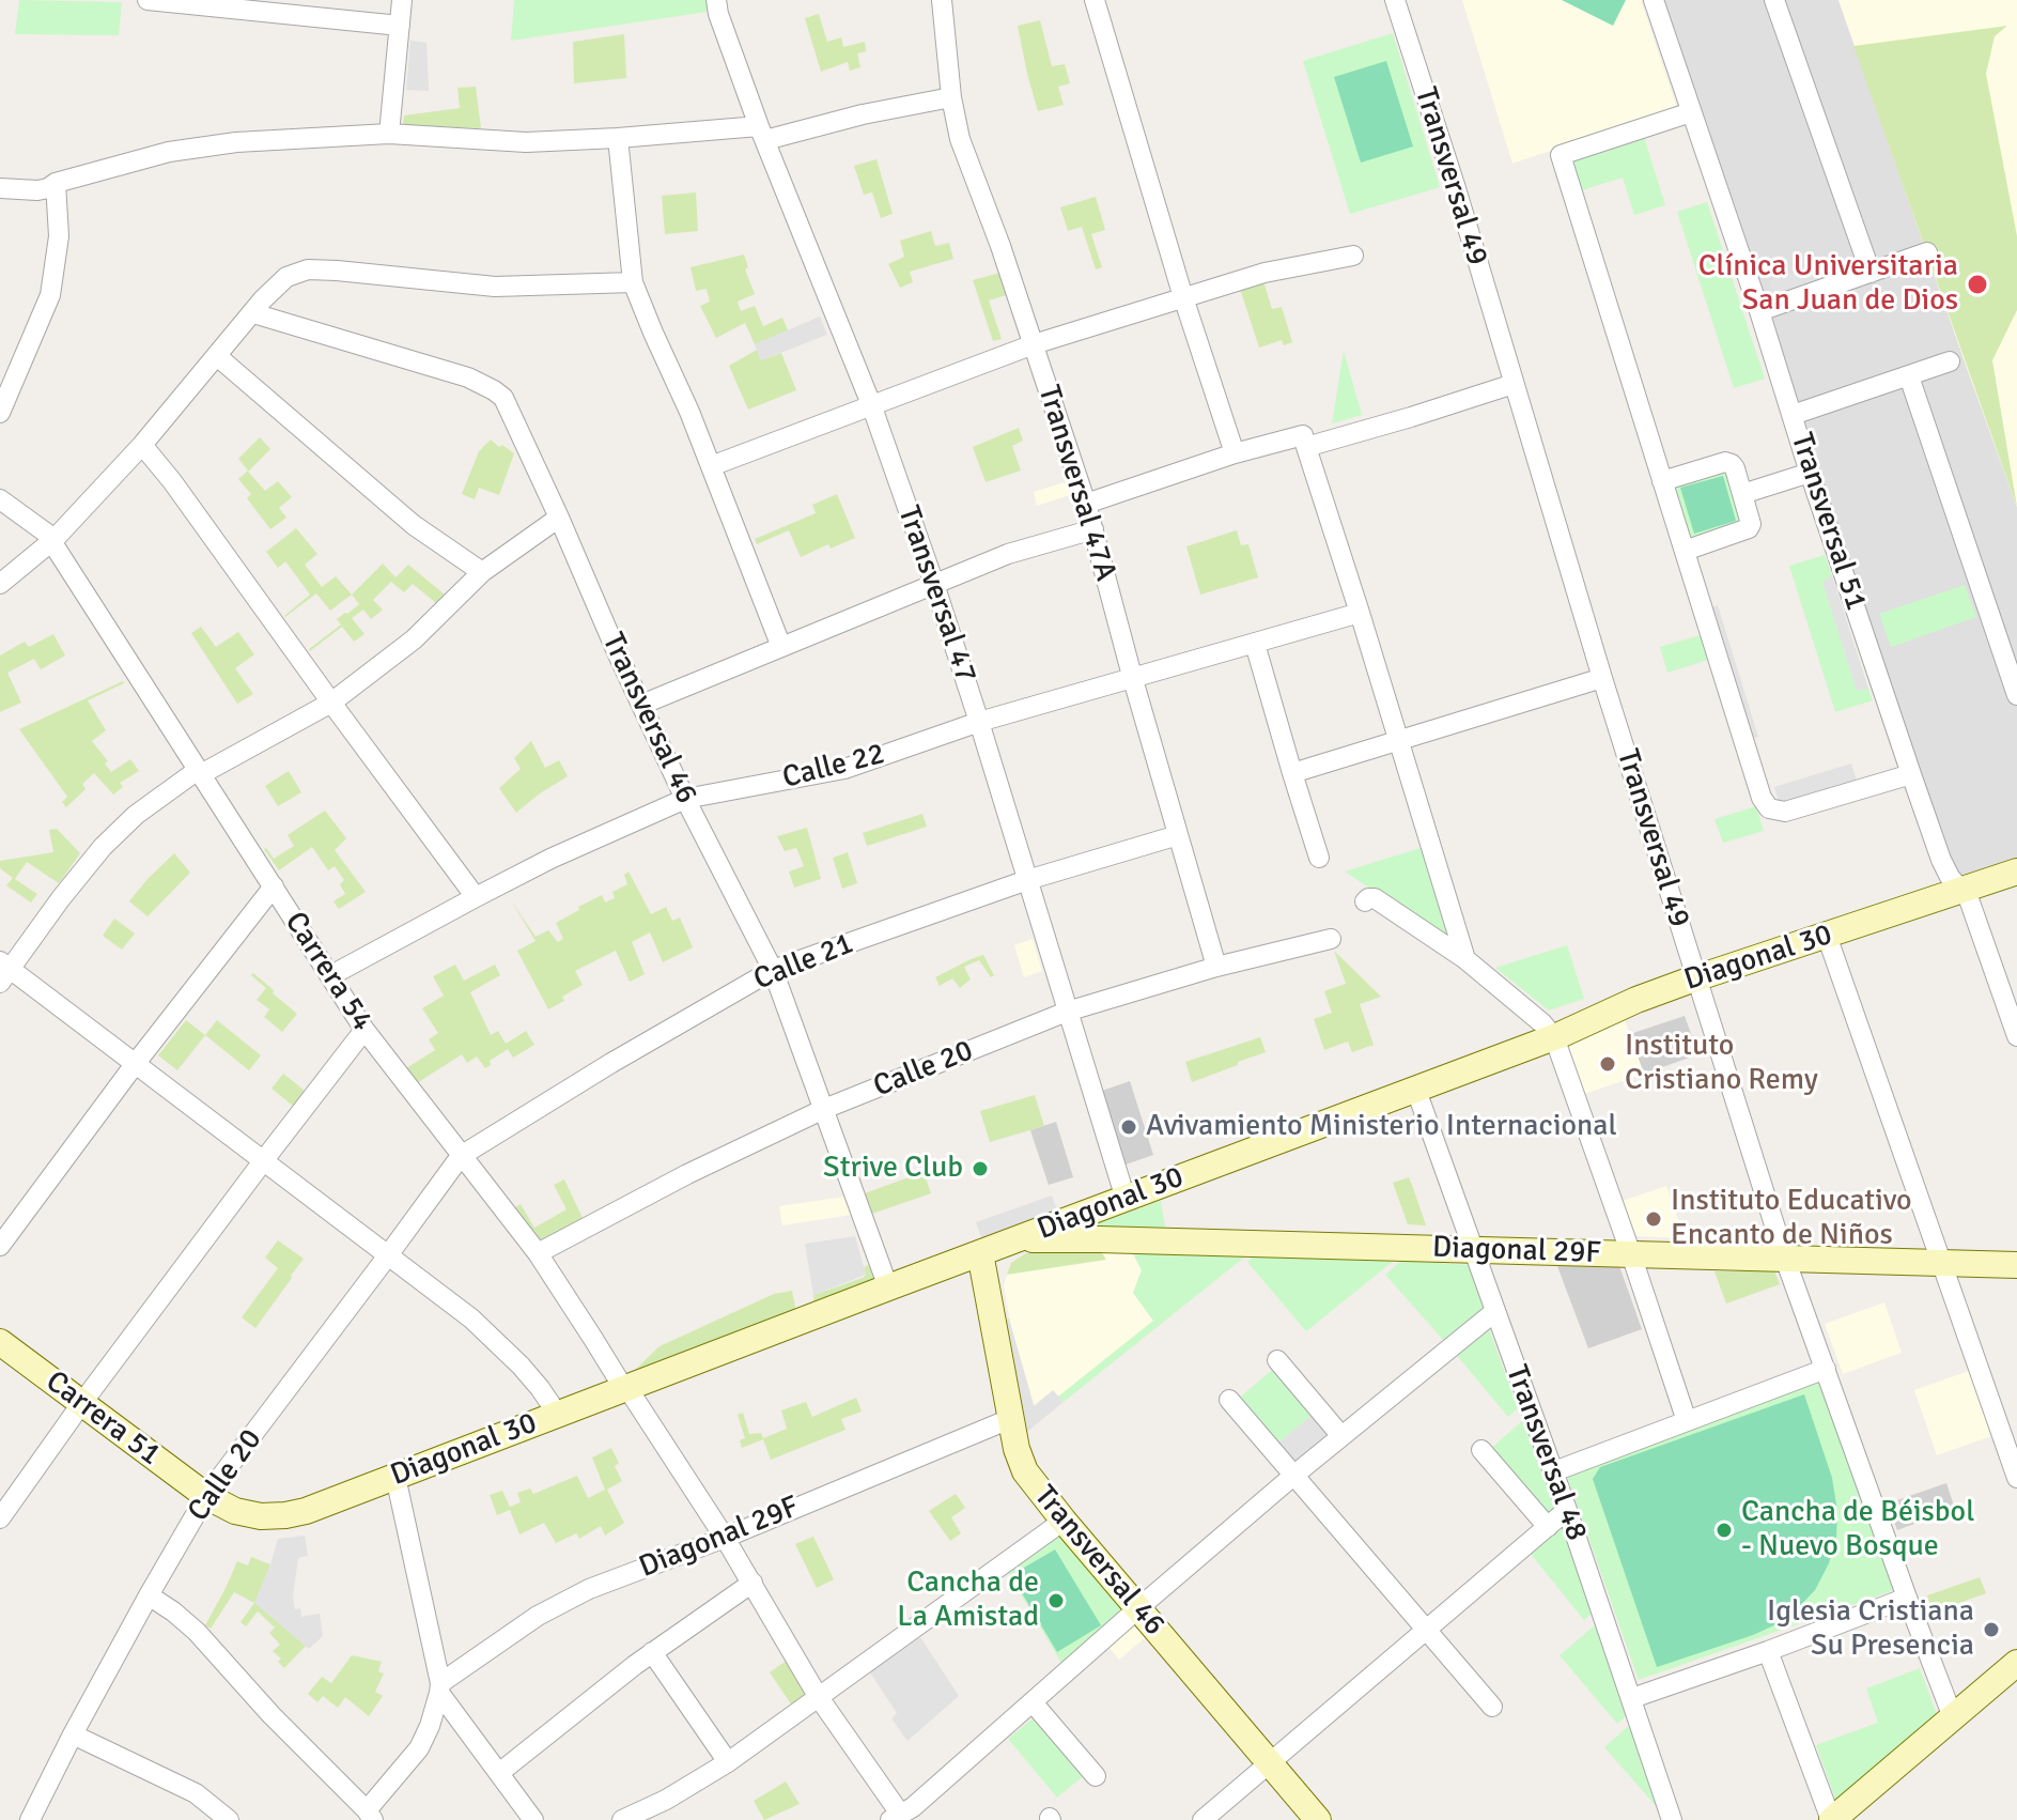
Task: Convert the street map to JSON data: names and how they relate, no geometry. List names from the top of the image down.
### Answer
{
  "streets": {
    "street": [
      "Transversal 49",
      "Transversal 47A",
      "Transversal 51",
      "Transversal 47",
      "Transversal 46",
      "Calle 22",
      "Diagonal 30",
      "Calle 21",
      "Carrera 54",
      "Calle 20",
      "Diagonal 29F",
      "Carrera 51",
      "Transversal 48"
    ]
  },
  "crossings": [
    ["Transversal 49", "Diagonal 30"],
    ["Transversal 49", "Diagonal 29F"],
    ["Transversal 47A", "Calle 22"],
    ["Transversal 47A", "Calle 21"],
    ["Transversal 47A", "Calle 20"],
    ["Transversal 51", "Diagonal 30"],
    ["Transversal 47", "Calle 22"],
    ["Transversal 47", "Diagonal 30"],
    ["Transversal 47", "Calle 21"],
    ["Transversal 47", "Calle 20"],
    ["Transversal 46", "Calle 22"],
    ["Transversal 46", "Diagonal 30"],
    ["Transversal 46", "Calle 21"],
    ["Transversal 46", "Calle 20"],
    ["Transversal 46", "Diagonal 29F"],
    ["Calle 22", "Carrera 54"],
    ["Diagonal 30", "Carrera 54"],
    ["Diagonal 30", "Calle 20"],
    ["Diagonal 30", "Diagonal 29F"],
    ["Diagonal 30", "Carrera 51"],
    ["Diagonal 30", "Transversal 48"],
    ["Calle 21", "Carrera 54"],
    ["Calle 21", "Calle 20"],
    ["Carrera 54", "Calle 20"],
    ["Carrera 54", "Diagonal 29F"],
    ["Calle 20", "Carrera 51"],
    ["Diagonal 29F", "Transversal 48"]
  ],
  "places": [
    "Clínica Universitaria San Juan de Dios",
    "Instituto Cristiano Remy",
    "Avivamiento Ministerio Internacional",
    "Strive Club",
    "Instituto Educativo Encanto de Niños",
    "Cancha de Béisbol - Nuevo Bosque",
    "Cancha de La Amistad",
    "Iglesia Cristiana Su Presencia"
  ]
}
